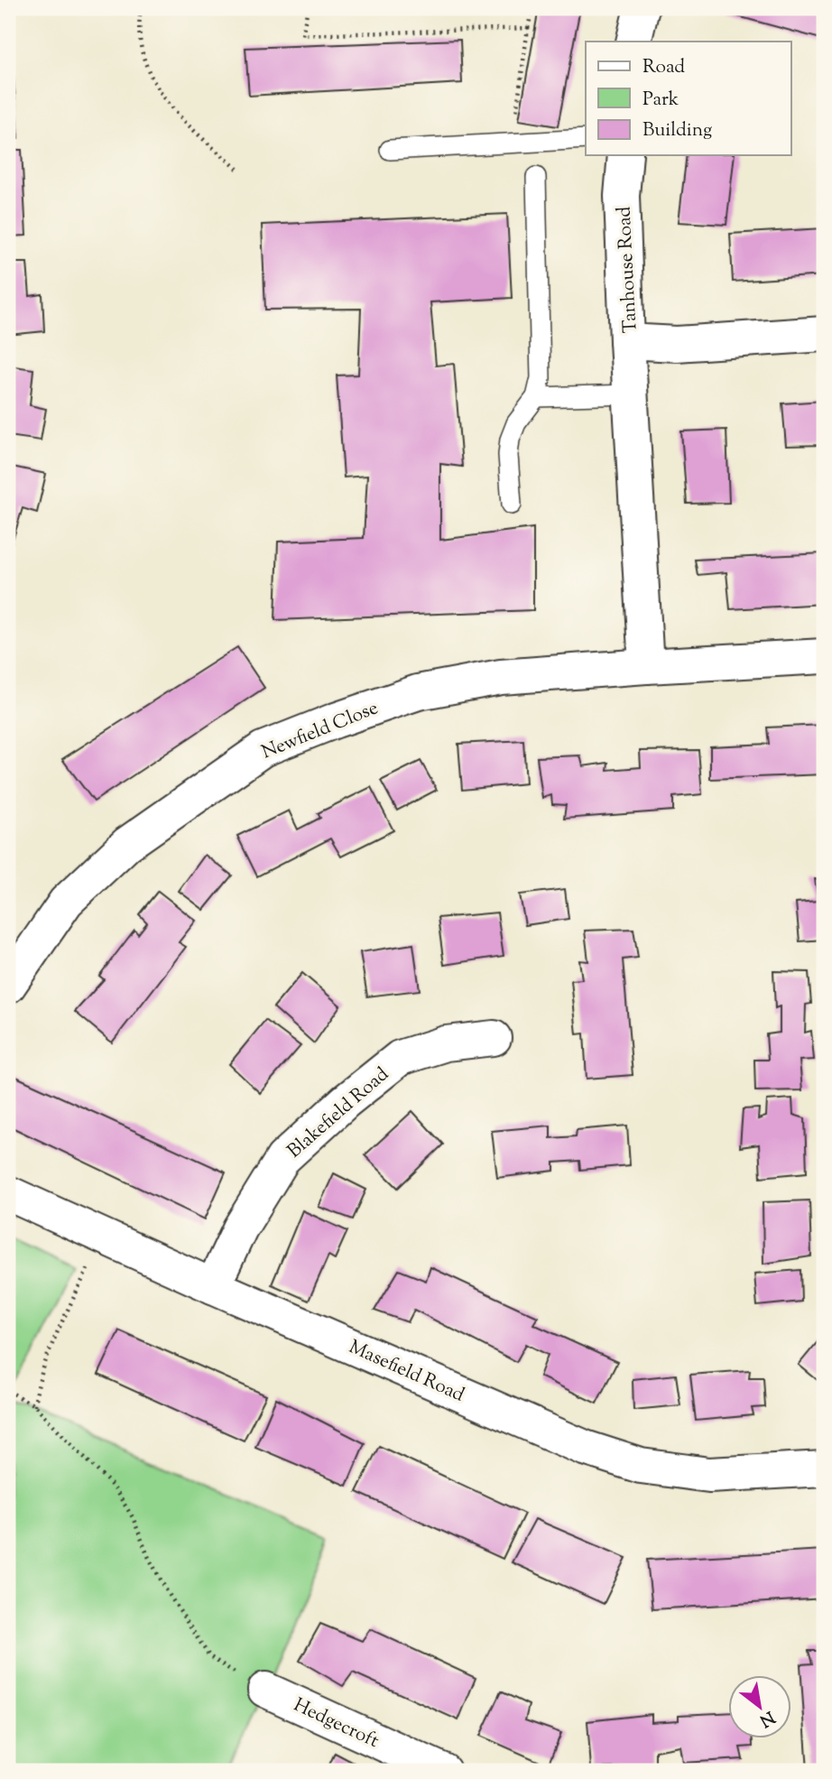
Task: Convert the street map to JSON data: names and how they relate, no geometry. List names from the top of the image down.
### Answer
{
  "streets": {
    "street": [
      "Tanhouse Road",
      "Newfield Close",
      "Blakefield Road",
      "Masefield Road",
      "Hedgecroft"
    ]
  },
  "crossings": [
    ["Blakefield Road", "Masefield Road"]
  ],
  "legend": ["Road", "Park", "Building"],
  "north": "bottom right"
}
